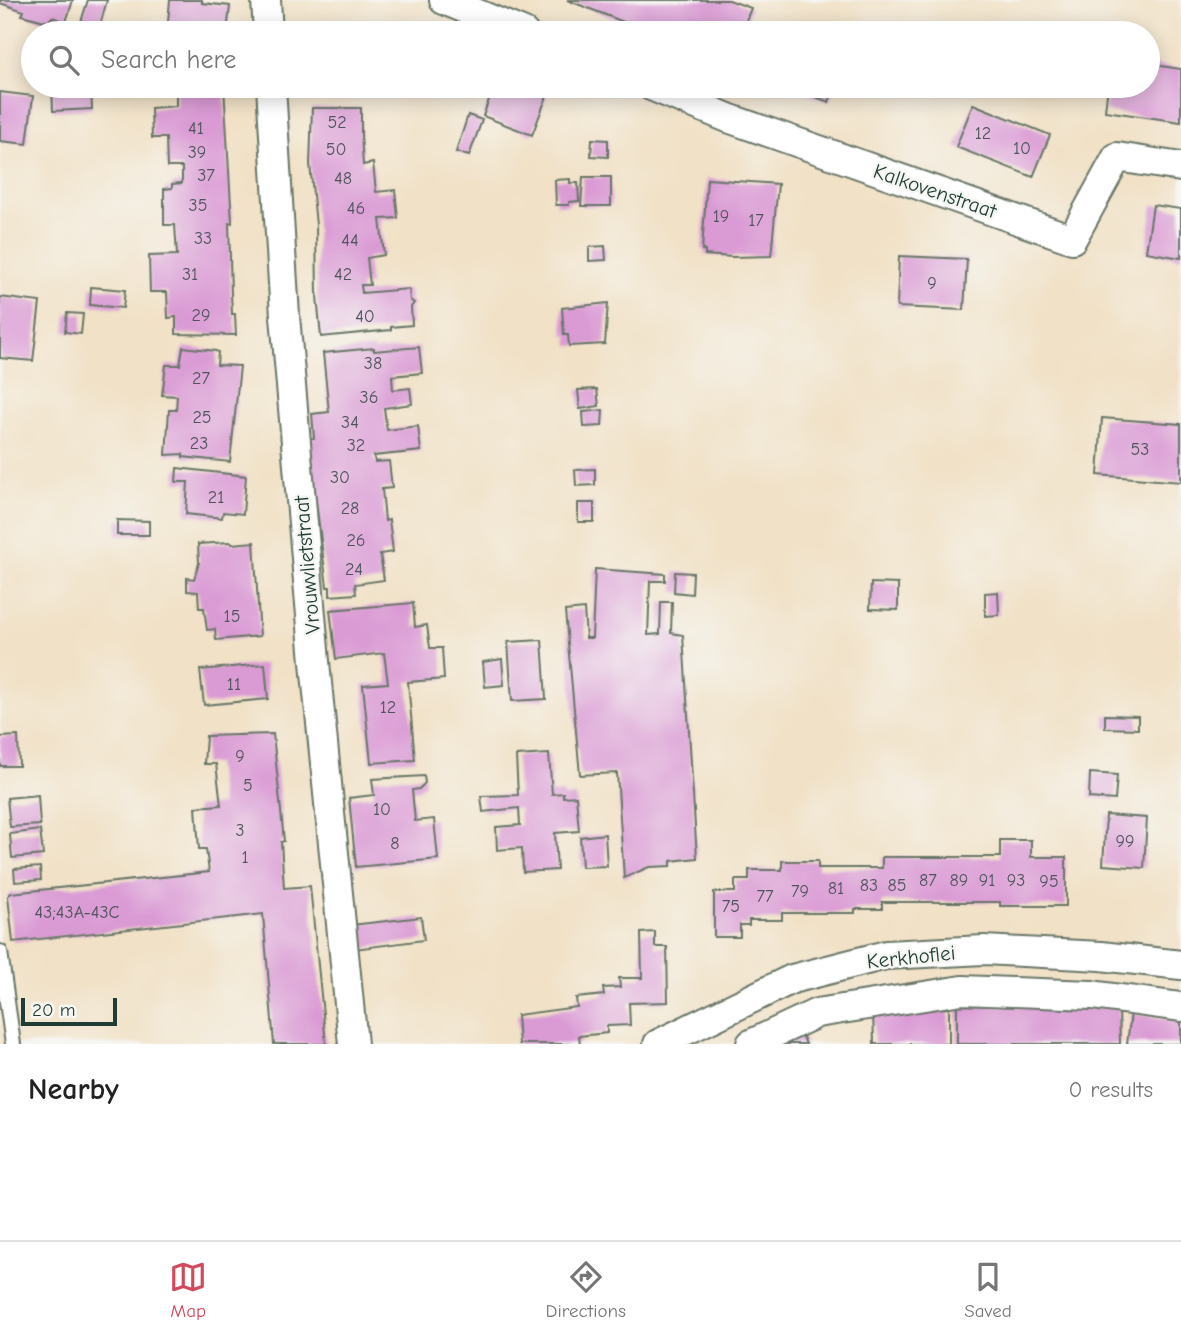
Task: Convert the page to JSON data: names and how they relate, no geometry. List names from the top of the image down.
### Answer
{
  "streets": {
    "street": ["Kalkovenstraat", "Vrouwvlietstraat", "Kerkhoflei"]
  },
  "house_numbers": [
    "52",
    "41",
    "12",
    "10",
    "50",
    "39",
    "37",
    "48",
    "35",
    "46",
    "19",
    "17",
    "33",
    "44",
    "31",
    "42",
    "9",
    "29",
    "40",
    "38",
    "27",
    "36",
    "25",
    "34",
    "23",
    "32",
    "53",
    "30",
    "21",
    "28",
    "26",
    "24",
    "15",
    "11",
    "12",
    "9",
    "5",
    "10",
    "3",
    "99",
    "8",
    "1",
    "87",
    "89",
    "91",
    "93",
    "95",
    "83",
    "85",
    "81",
    "79",
    "77",
    "75",
    "43;43A-43C"
  ],
  "scale_bar": "20 m",
  "page": {
    "search": "Search here",
    "scale": "20 m",
    "heading": ["Nearby", "0 results"],
    "nav": ["Map", "Directions", "Saved"]
  }
}
